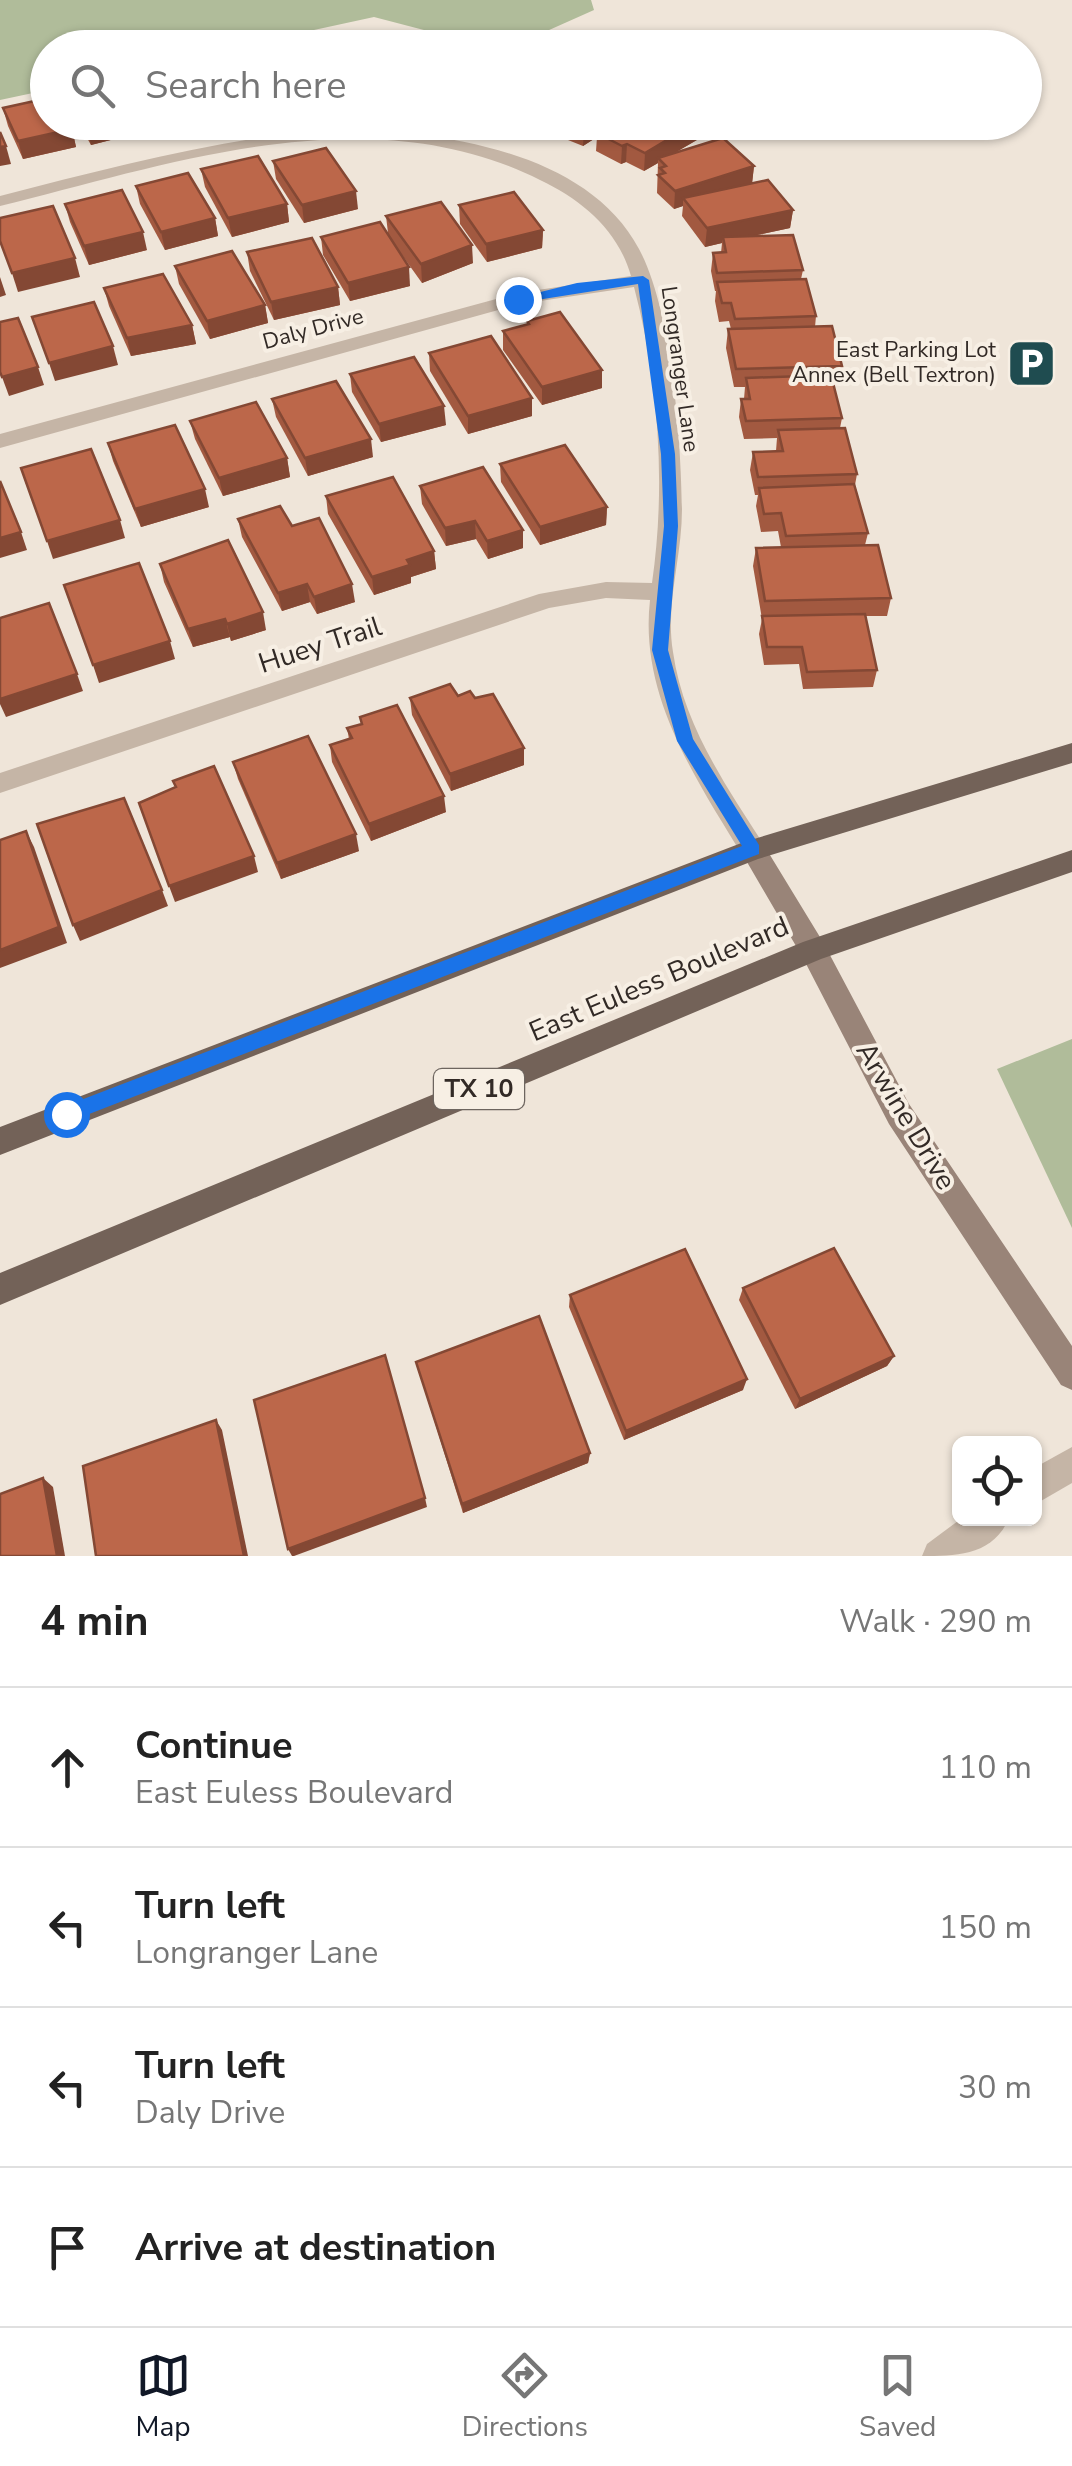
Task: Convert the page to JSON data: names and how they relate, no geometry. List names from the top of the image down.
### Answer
{
  "streets": {
    "main road": ["East Euless Boulevard", "TX 10"],
    "street": [
      "Daly Drive",
      "Longranger Lane",
      "Huey Trail",
      "Arwine Drive"
    ]
  },
  "crossings": [
    ["Daly Drive", "Longranger Lane"],
    ["Longranger Lane", "Huey Trail"],
    ["Longranger Lane", "Arwine Drive"],
    ["East Euless Boulevard", "Arwine Drive"]
  ],
  "places": {
    "parking": ["East Parking Lot Annex (Bell Textron)"]
  },
  "page": {
    "search": "Search here",
    "heading": ["4 min", "Walk · 290 m"],
    "list": [
      ["Continue", "East Euless Boulevard", "110 m"],
      ["Turn left", "Longranger Lane", "150 m"],
      ["Turn left", "Daly Drive", "30 m"],
      "Arrive at destination"
    ],
    "nav": ["Map", "Directions", "Saved"]
  }
}
